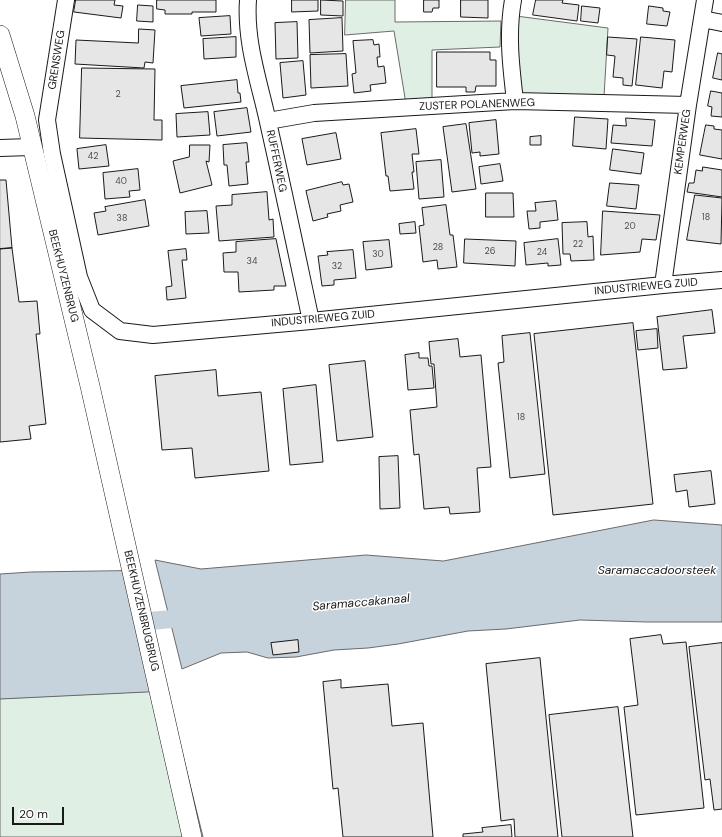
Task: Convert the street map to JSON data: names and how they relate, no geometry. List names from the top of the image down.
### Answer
{
  "streets": {
    "street": [
      "GRENSWEG",
      "ZUSTER POLANENWEG",
      "KEMPERWEG",
      "RUFFERWEG",
      "BEEKHUYZENBRUG",
      "INDUSTRIEWEG ZUID",
      "BEEKHUYZENBRUGBRUG"
    ]
  },
  "crossings": [
    ["GRENSWEG", "INDUSTRIEWEG ZUID"],
    ["ZUSTER POLANENWEG", "KEMPERWEG"],
    ["ZUSTER POLANENWEG", "RUFFERWEG"],
    ["KEMPERWEG", "INDUSTRIEWEG ZUID"],
    ["RUFFERWEG", "INDUSTRIEWEG ZUID"],
    ["BEEKHUYZENBRUG", "BEEKHUYZENBRUGBRUG"]
  ],
  "water": ["Saramaccadoorsteek", "Saramaccakanaal"],
  "house_numbers": [
    "2",
    "42",
    "40",
    "18",
    "38",
    "20",
    "22",
    "28",
    "26",
    "24",
    "30",
    "34",
    "32",
    "18"
  ],
  "scale_bar": "20 m"
}
